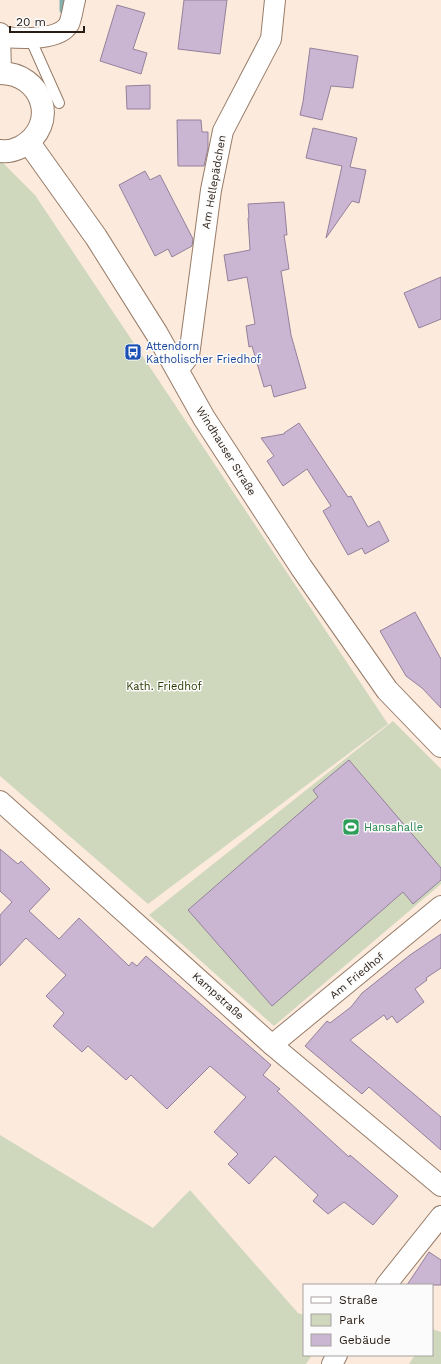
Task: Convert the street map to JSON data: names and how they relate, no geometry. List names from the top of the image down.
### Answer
{
  "streets": {
    "main road": ["Windhauser Straße"],
    "street": ["Am Hellepädchen", "Am Friedhof", "Kampstraße"]
  },
  "crossings": [
    ["Am Hellepädchen", "Windhauser Straße"],
    ["Am Friedhof", "Kampstraße"]
  ],
  "parks": ["Kath. Friedhof"],
  "places": {
    "bus stop": ["Attendorn Katholischer Friedhof"],
    "sports": ["Hansahalle"]
  },
  "legend": ["Straße", "Park", "Gebäude"],
  "scale_bar": "20 m"
}
